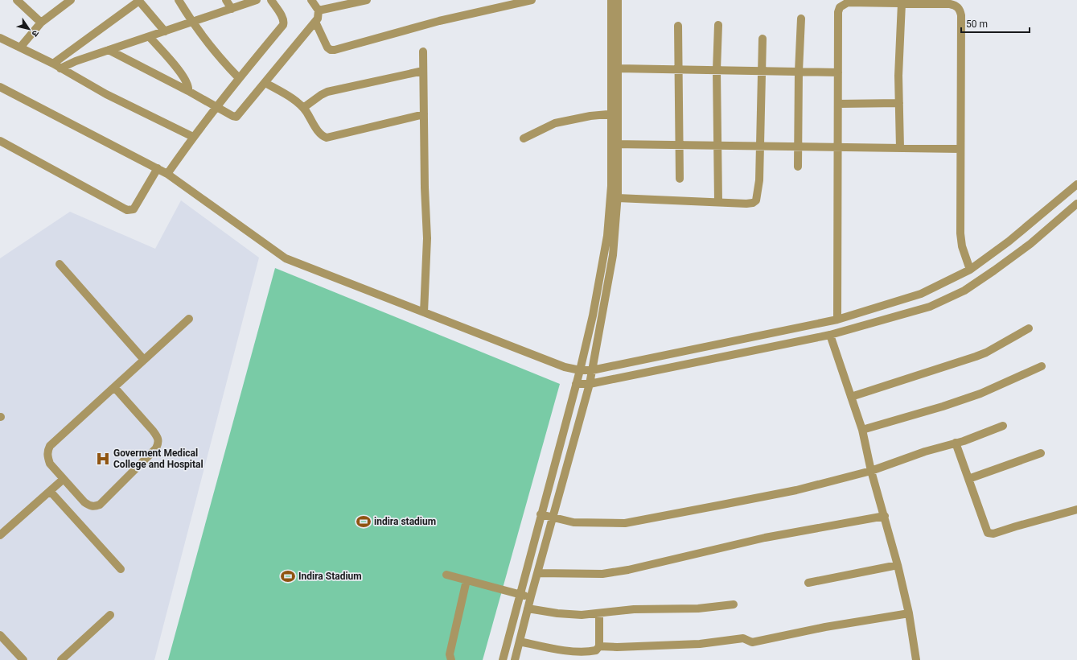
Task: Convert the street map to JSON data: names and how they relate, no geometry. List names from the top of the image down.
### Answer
{
  "places": {
    "hospital": ["Goverment Medical College and Hospital"],
    "sports": ["indira stadium", "Indira Stadium"]
  },
  "scale_bar": "50 m",
  "north": "bottom right"
}
